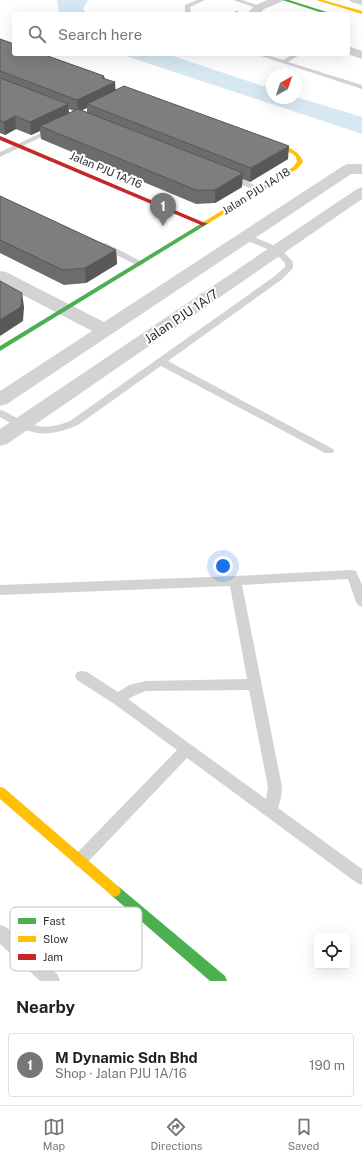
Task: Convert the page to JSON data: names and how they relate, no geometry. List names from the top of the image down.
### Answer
{
  "streets": {
    "street": ["Jalan PJU 1A/16", "Jalan PJU 1A/18", "Jalan PJU 1A/7"]
  },
  "crossings": [
    ["Jalan PJU 1A/16", "Jalan PJU 1A/18"]
  ],
  "legend": ["Fast", "Slow", "Jam"],
  "north": "top right",
  "page": {
    "search": "Search here",
    "pins": "1",
    "heading": "Nearby",
    "list": [
      {
        "mark": "1",
        "name": "M Dynamic Sdn Bhd",
        "note": "Shop · Jalan PJU 1A/16",
        "value": "190 m"
      }
    ],
    "nav": ["Map", "Directions", "Saved"]
  }
}
